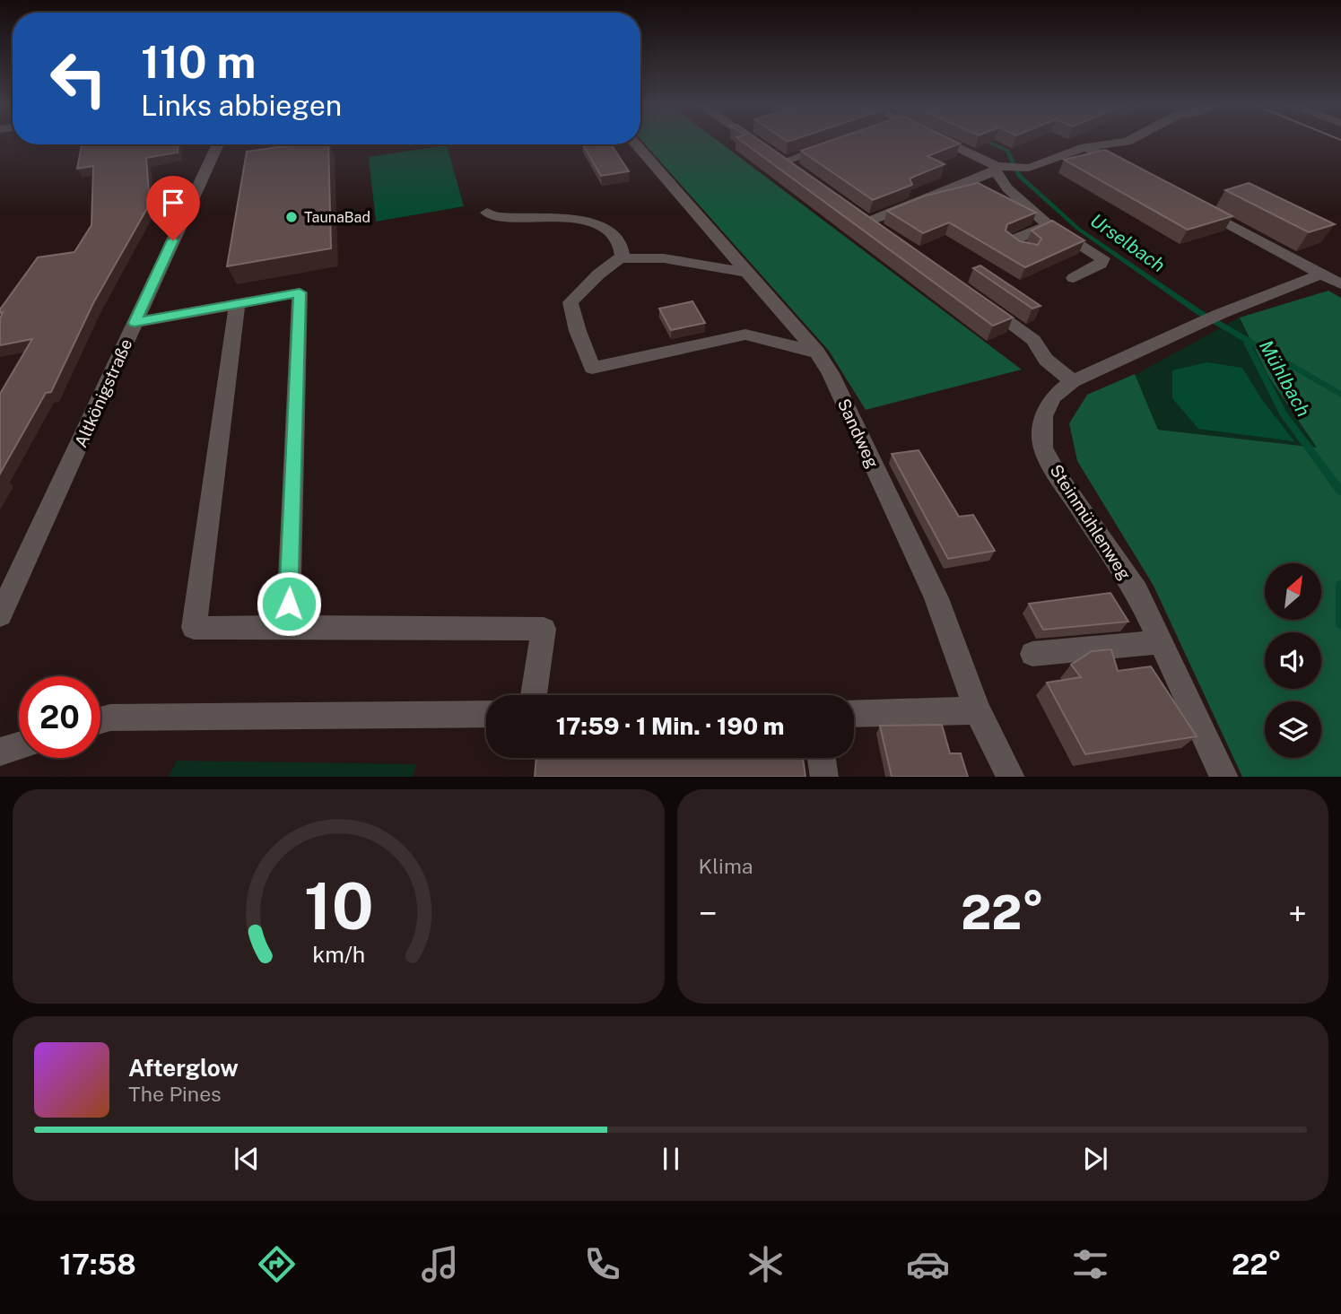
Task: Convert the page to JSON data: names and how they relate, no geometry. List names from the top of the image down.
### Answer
{
  "streets": {
    "street": ["Altkönigstraße", "Sandweg", "Steinmühlenweg"]
  },
  "water": ["Urselbach", "Mühlbach"],
  "places": ["TaunaBad"],
  "north": "top right",
  "page": {
    "turn": ["110 m", "Links abbiegen"],
    "limit": "20",
    "trip": "17:59 · 1 Min. · 190 m",
    "tile": "Klima",
    "heat": ["−", "22°", "+"],
    "song": ["Afterglow", "The Pines"],
    "tabs": ["17:58", "22°"],
    "gauge": ["10", "km/h"]
  }
}
